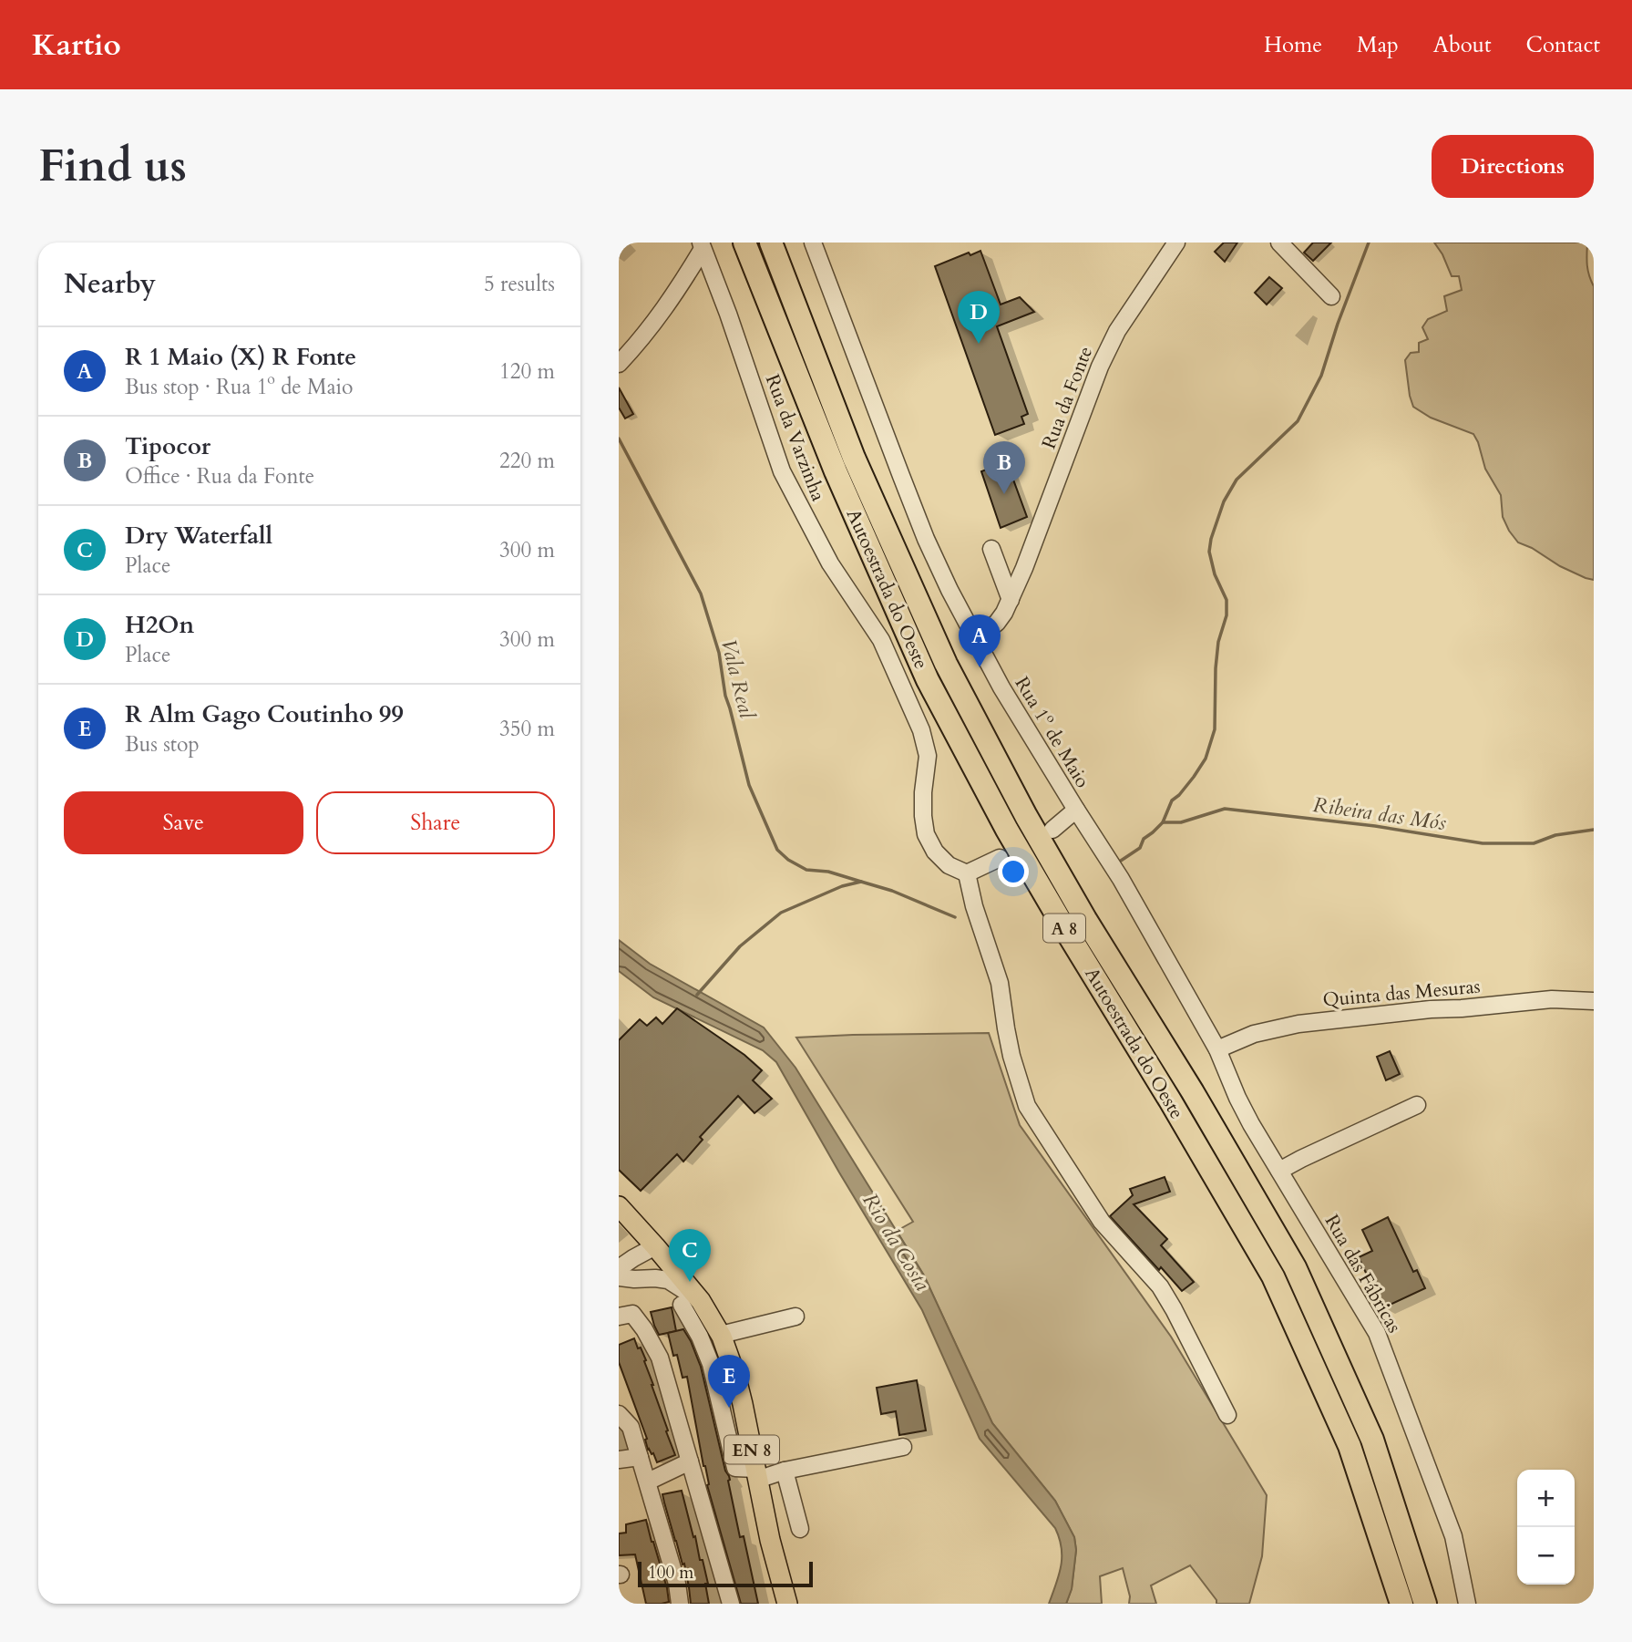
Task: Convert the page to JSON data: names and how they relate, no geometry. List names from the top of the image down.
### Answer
{
  "streets": {
    "highway": ["Autoestrada do Oeste", "A 8"],
    "main road": ["EN 8"],
    "street": [
      "Rua da Fonte",
      "Rua da Varzinha",
      "Rua 1º de Maio",
      "Quinta das Mesuras",
      "Rua das Fábricas"
    ]
  },
  "crossings": [
    ["Rua da Fonte", "Rua 1º de Maio"],
    ["Rua 1º de Maio", "Quinta das Mesuras"],
    ["Rua 1º de Maio", "Rua das Fábricas"],
    ["Quinta das Mesuras", "Rua das Fábricas"]
  ],
  "water": ["Vala Real", "Ribeira das Mós", "Rio da Costa"],
  "scale_bar": "100 m",
  "page": {
    "header": "Kartio",
    "nav": [
      "Home",
      "Map",
      "About",
      "Contact"
    ],
    "buttons": [
      "Directions",
      ["Save", "Share"]
    ],
    "title": "Find us",
    "heading": ["Nearby", "5 results"],
    "pins": [
      "D",
      "B",
      "A",
      "C",
      "E"
    ],
    "list": [
      {
        "mark": "A",
        "name": "R 1 Maio (X) R Fonte",
        "note": "Bus stop · Rua 1º de Maio",
        "value": "120 m"
      },
      {
        "mark": "B",
        "name": "Tipocor",
        "note": "Office · Rua da Fonte",
        "value": "220 m"
      },
      {
        "mark": "C",
        "name": "Dry Waterfall",
        "note": "Place",
        "value": "300 m"
      },
      {
        "mark": "D",
        "name": "H2On",
        "note": "Place",
        "value": "300 m"
      },
      {
        "mark": "E",
        "name": "R Alm Gago Coutinho 99",
        "note": "Bus stop",
        "value": "350 m"
      }
    ],
    "map_buttons": ["+", "−"],
    "scale": "100 m"
  }
}
